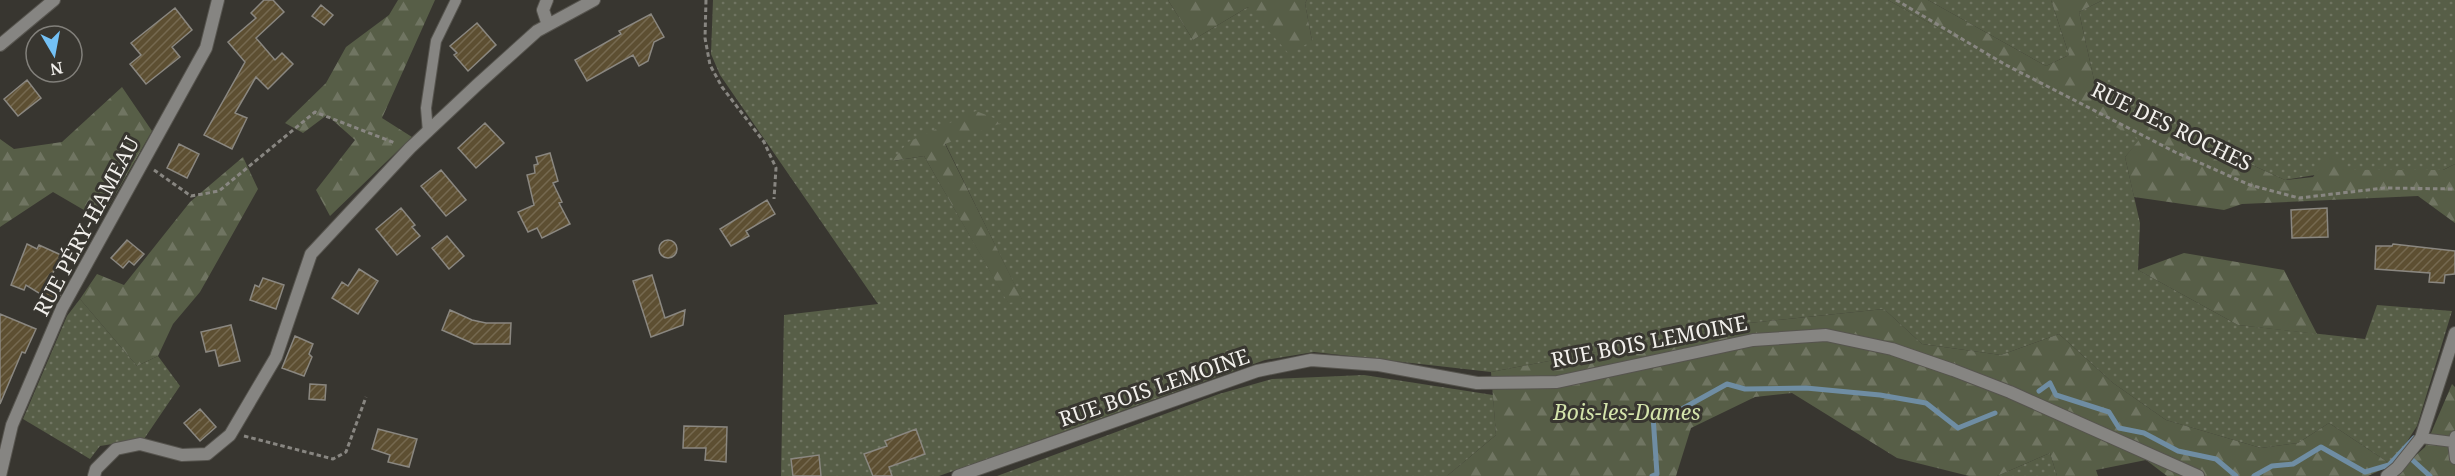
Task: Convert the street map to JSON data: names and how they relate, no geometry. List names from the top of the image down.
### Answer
{
  "streets": {
    "street": ["RUE PÉRY-HAMEAU", "RUE BOIS LEMOINE"],
    "path": ["RUE DES ROCHES"]
  },
  "parks": ["Bois-les-Dames"],
  "north": "bottom"
}
